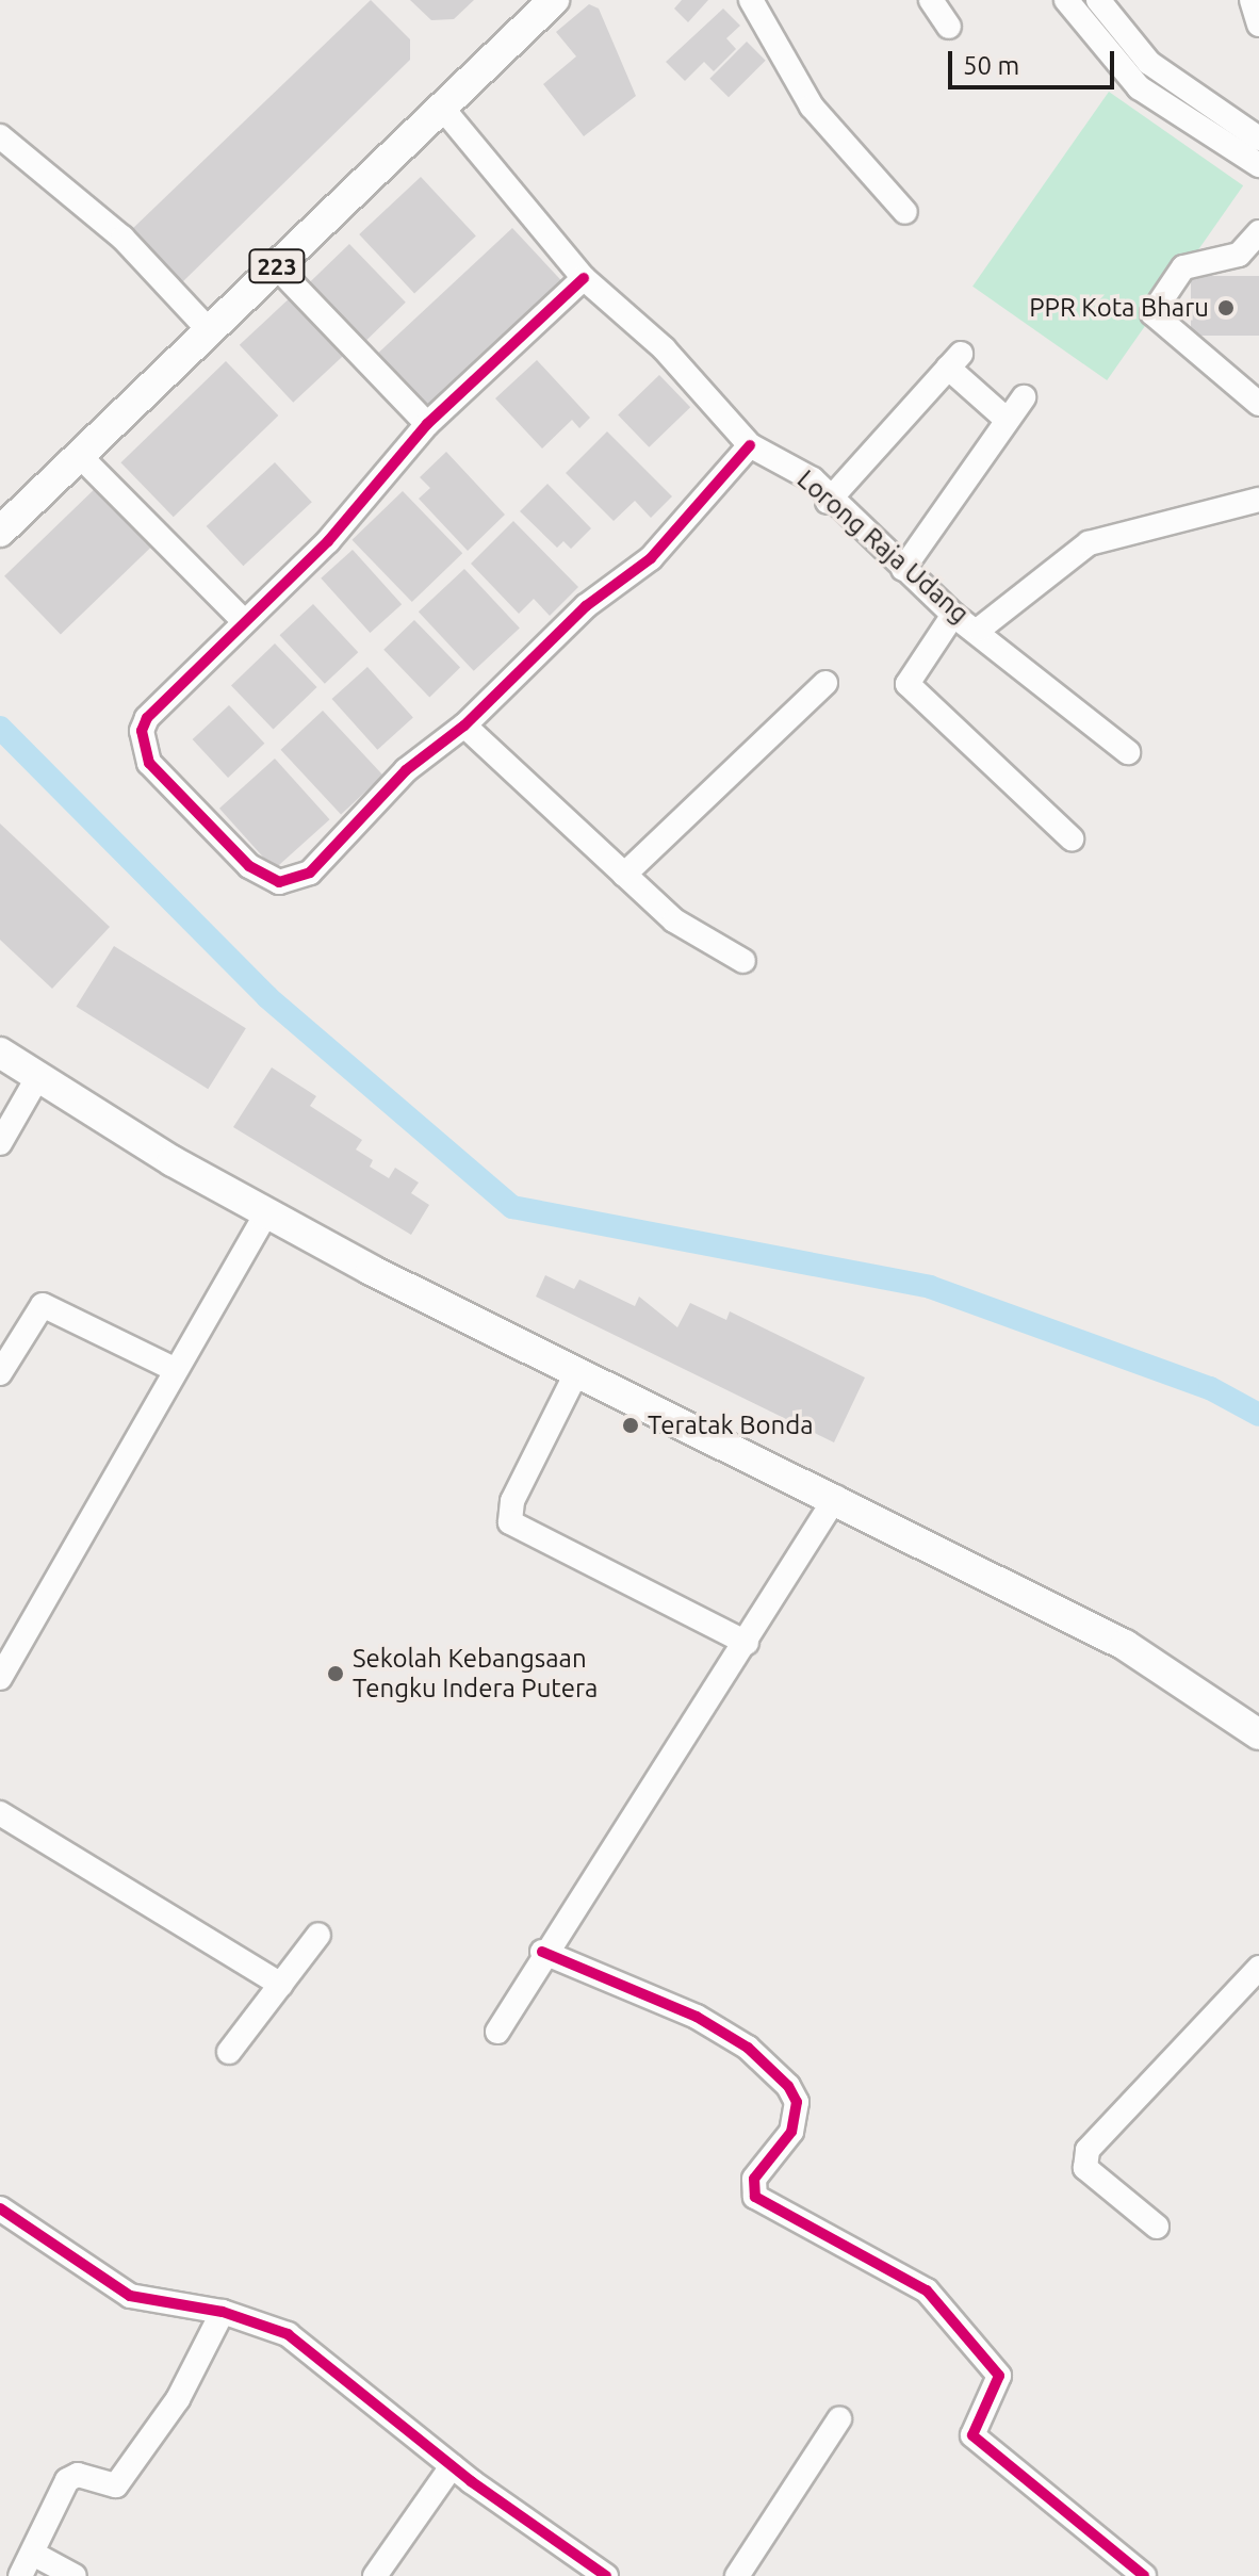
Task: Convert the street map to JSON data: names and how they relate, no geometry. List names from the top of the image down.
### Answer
{
  "streets": {
    "main road": ["223"],
    "street": ["Lorong Raja Udang"]
  },
  "crossings": [
    ["223", "Lorong Raja Udang"]
  ],
  "places": ["PPR Kota Bharu", "Teratak Bonda", "Sekolah Kebangsaan Tengku Indera Putera"],
  "scale_bar": "50 m"
}
